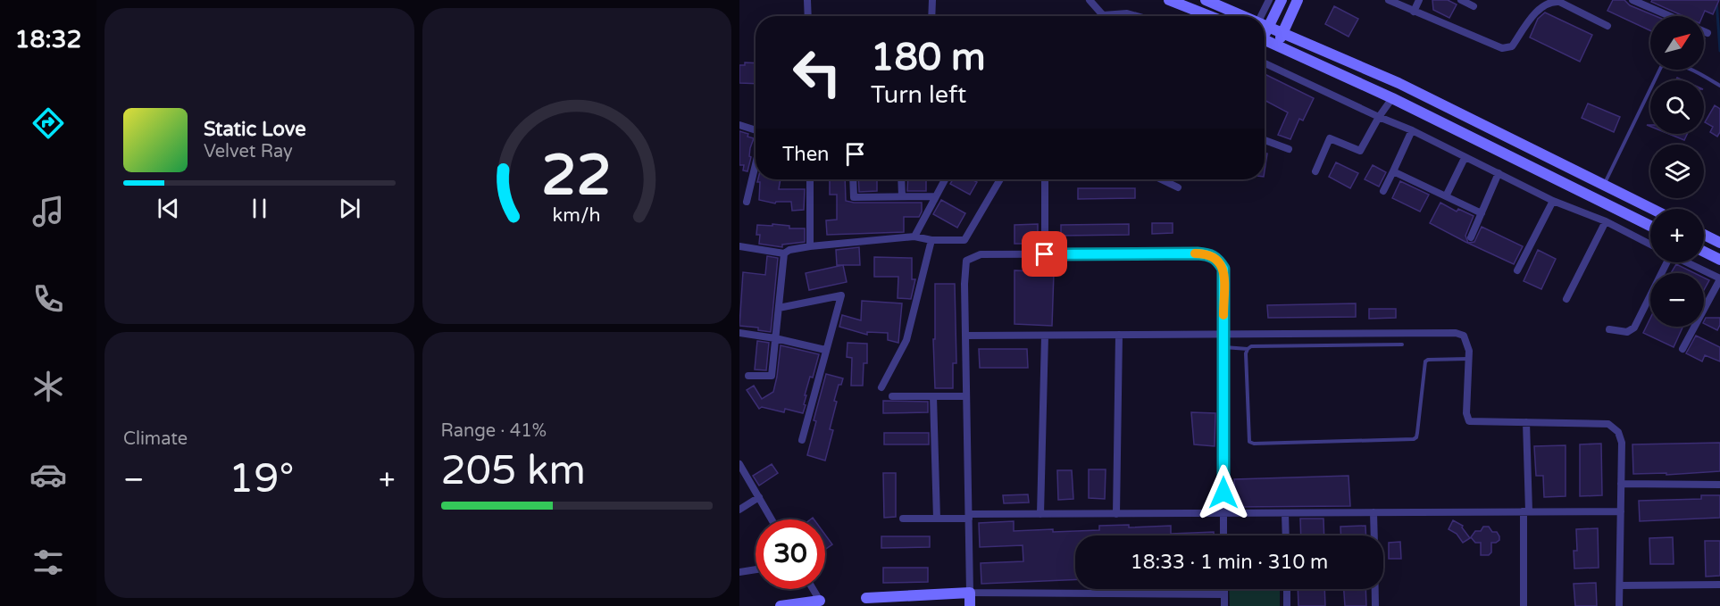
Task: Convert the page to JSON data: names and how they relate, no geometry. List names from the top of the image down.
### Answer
{
  "north": "top right",
  "page": {
    "tabs": "18:32",
    "map_buttons": ["+", "−"],
    "turn": ["180 m", "Turn left"],
    "song": ["Static Love", "Velvet Ray"],
    "then": "Then",
    "tile": [
      "Climate",
      ["Range · 41%", "205 km"]
    ],
    "heat": ["−", "19°", "+"],
    "limit": "30",
    "trip": "18:33 · 1 min · 310 m",
    "gauge": ["22", "km/h"]
  }
}
